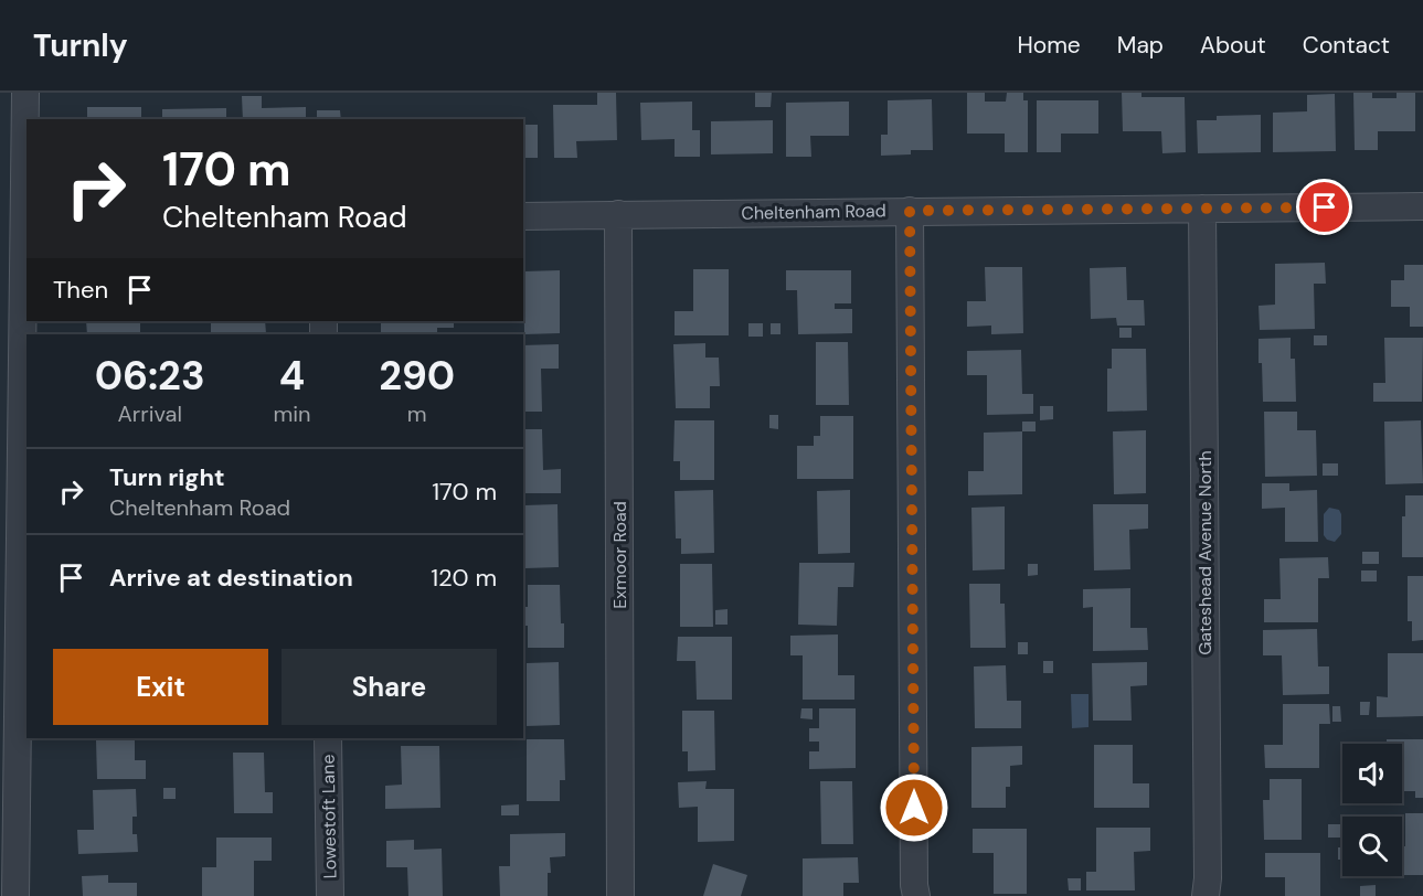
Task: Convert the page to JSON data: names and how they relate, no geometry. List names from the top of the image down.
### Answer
{
  "streets": {
    "street": [
      "Cheltenham Road",
      "Gateshead Avenue North",
      "Exmoor Road",
      "Lowestoft Lane"
    ]
  },
  "crossings": [
    ["Cheltenham Road", "Gateshead Avenue North"],
    ["Cheltenham Road", "Exmoor Road"]
  ],
  "page": {
    "header": "Turnly",
    "nav": [
      "Home",
      "Map",
      "About",
      "Contact"
    ],
    "turn": ["170 m", "Cheltenham Road"],
    "then": "Then",
    "eta": [
      "06:23",
      "Arrival",
      "4",
      "min",
      "290",
      "m"
    ],
    "list": [
      {
        "name": "Turn right",
        "note": "Cheltenham Road",
        "value": "170 m"
      },
      {
        "name": "Arrive at destination",
        "value": "120 m"
      }
    ],
    "buttons": ["Exit", "Share"]
  }
}
